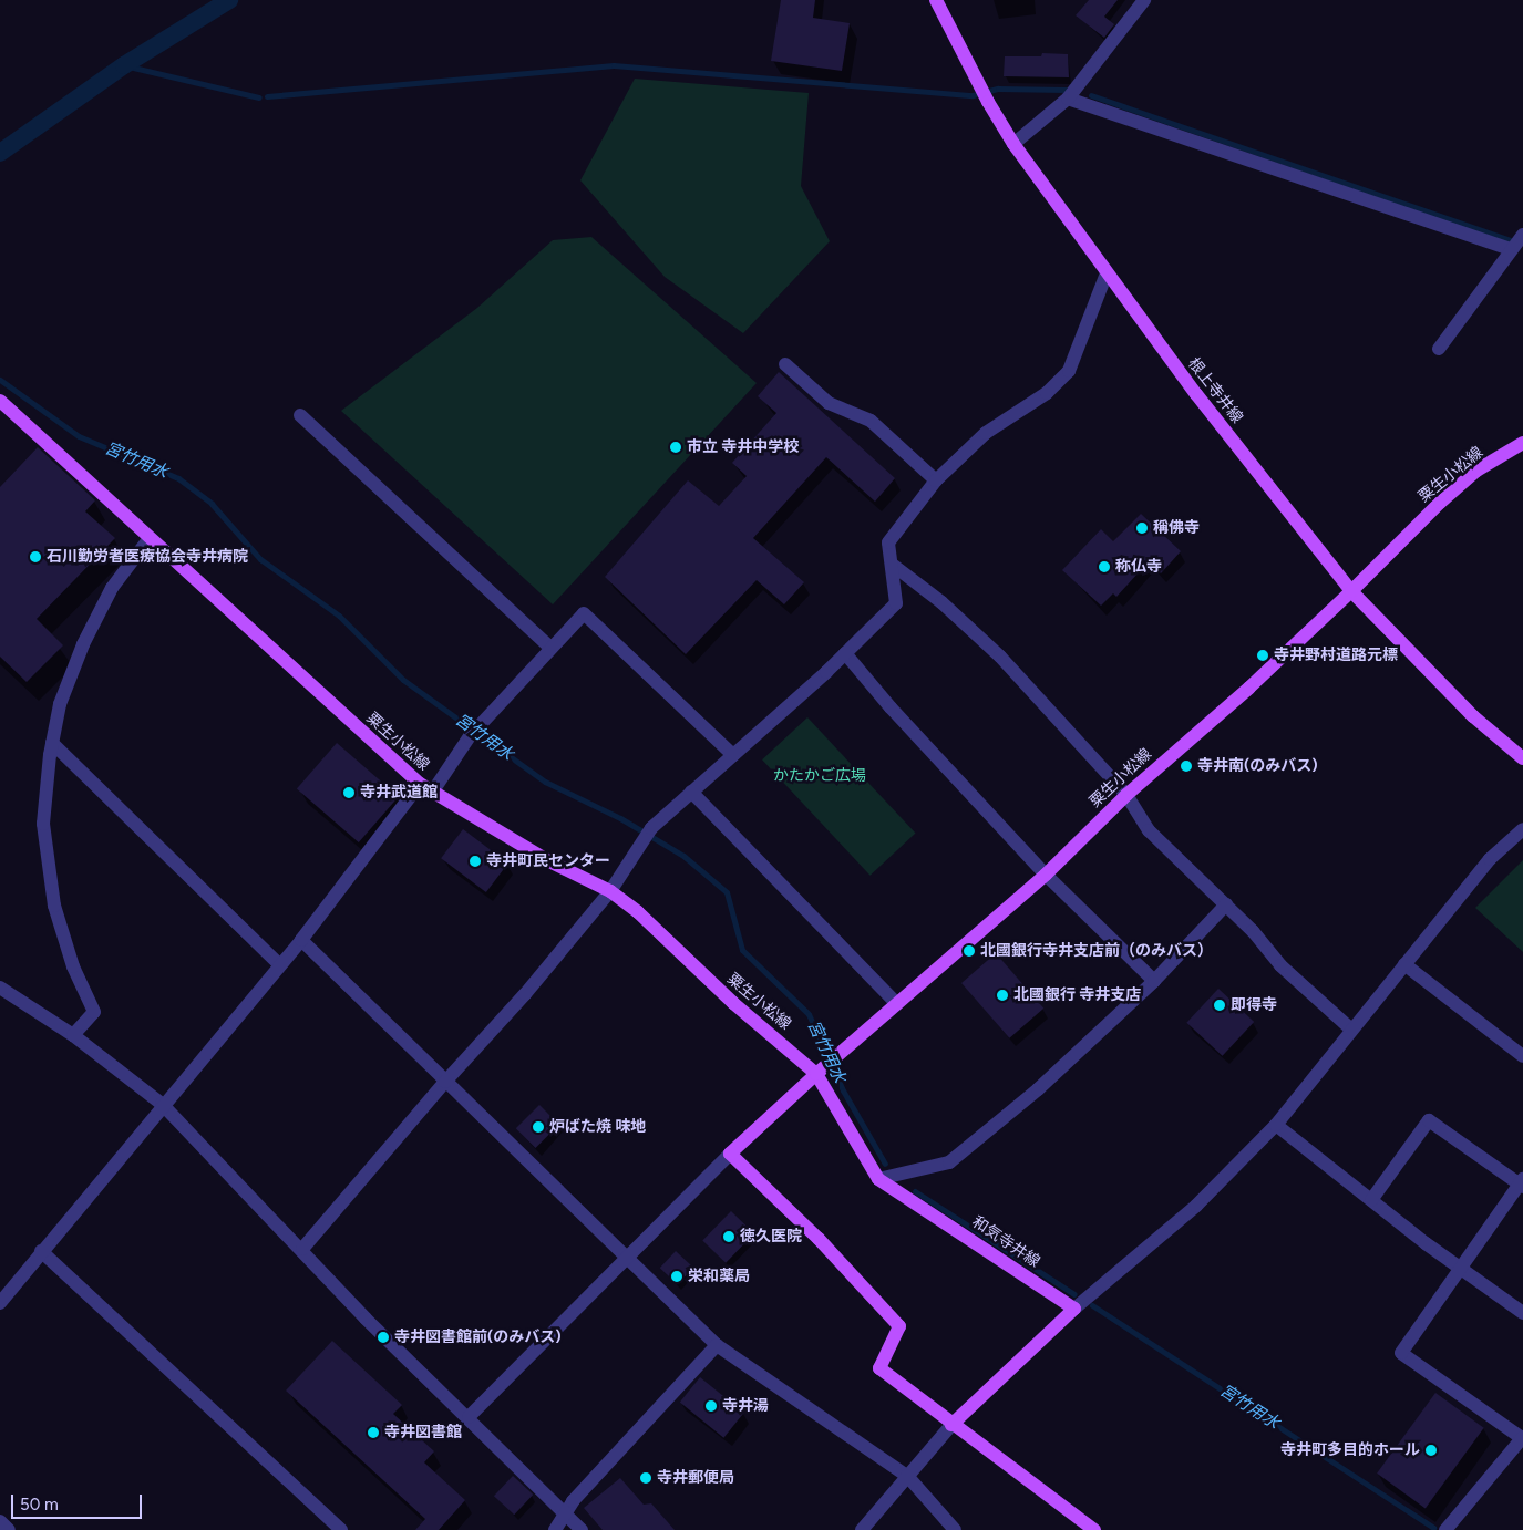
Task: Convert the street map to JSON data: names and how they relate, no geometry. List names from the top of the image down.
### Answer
{
  "streets": {
    "main road": ["根上寺井線", "粟生小松線", "和気寺井線"]
  },
  "crossings": [
    ["根上寺井線", "粟生小松線"],
    ["粟生小松線", "和気寺井線"]
  ],
  "water": ["宮竹用水"],
  "parks": ["かたかご広場"],
  "places": [
    "市立 寺井中学校",
    "稱佛寺",
    "石川勤労者医療協会寺井病院",
    "称仏寺",
    "寺井野村道路元標",
    "寺井南(のみバス)",
    "寺井武道館",
    "寺井町民センター",
    "北國銀行寺井支店前（のみバス）",
    "北國銀行 寺井支店",
    "即得寺",
    "炉ばた焼 味地",
    "徳久医院",
    "栄和薬局",
    "寺井図書館前(のみバス)",
    "寺井湯",
    "寺井図書館",
    "寺井町多目的ホール",
    "寺井郵便局"
  ],
  "scale_bar": "50 m"
}
